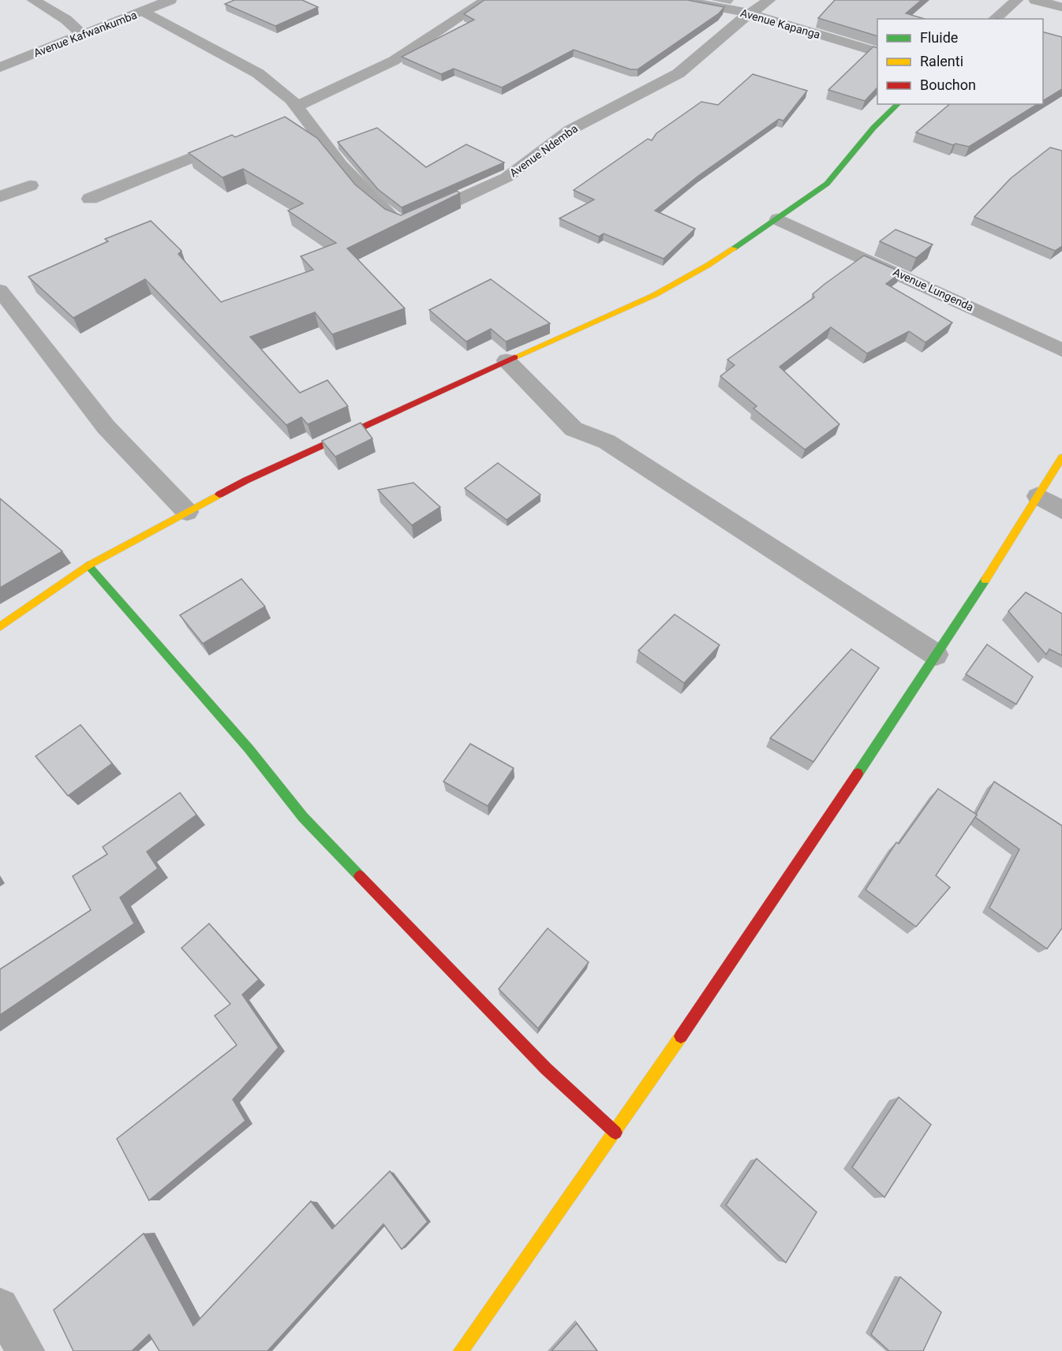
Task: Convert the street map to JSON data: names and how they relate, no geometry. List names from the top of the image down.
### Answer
{
  "streets": {
    "street": [
      "Avenue Kapanga",
      "Avenue Kafwankumba",
      "Avenue Ndemba",
      "Avenue Lungenda"
    ]
  },
  "crossings": [
    ["Avenue Kapanga", "Avenue Ndemba"],
    ["Avenue Kafwankumba", "Avenue Ndemba"]
  ],
  "legend": ["Fluide", "Ralenti", "Bouchon"]
}
